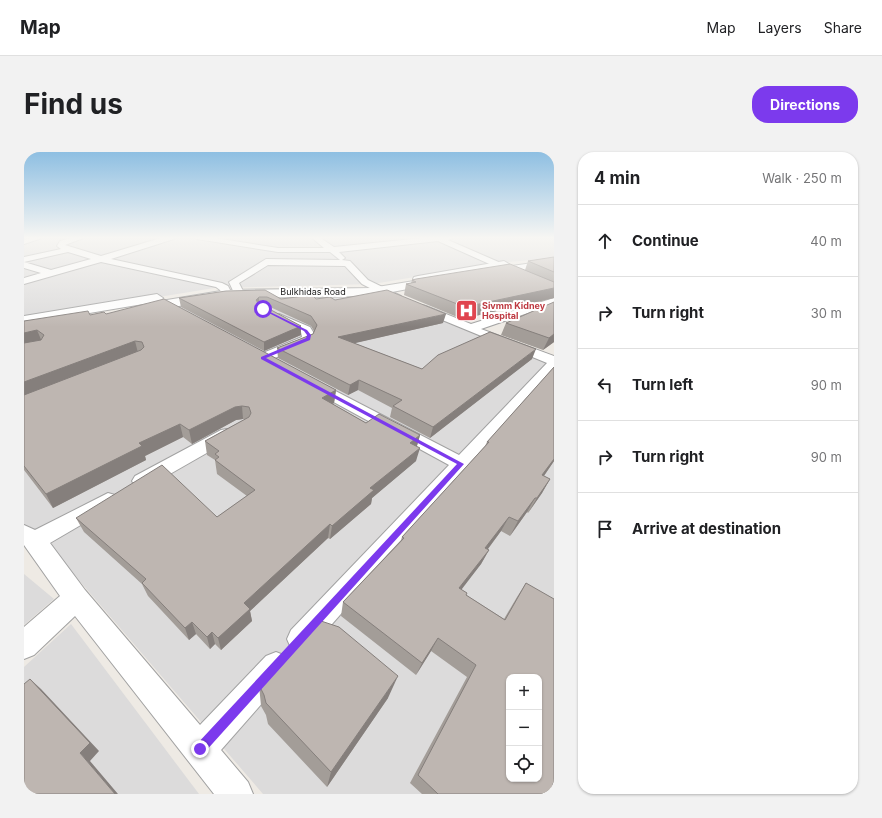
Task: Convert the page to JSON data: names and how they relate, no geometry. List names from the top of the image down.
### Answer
{
  "streets": {
    "street": ["Bulkhidas Road"]
  },
  "places": {
    "hospital": ["Sivmm Kidney Hospital"]
  },
  "page": {
    "header": "Map",
    "nav": ["Map", "Layers", "Share"],
    "buttons": "Directions",
    "title": "Find us",
    "heading": ["4 min", "Walk · 250 m"],
    "list": [
      ["Continue", "40 m"],
      ["Turn right", "30 m"],
      ["Turn left", "90 m"],
      ["Turn right", "90 m"],
      "Arrive at destination"
    ],
    "map_buttons": ["+", "−"]
  }
}
